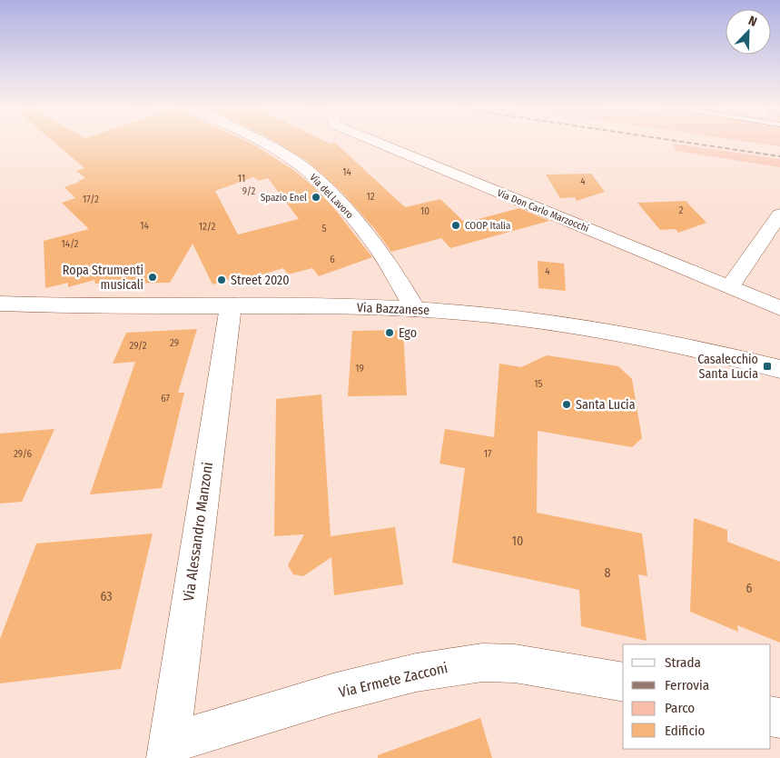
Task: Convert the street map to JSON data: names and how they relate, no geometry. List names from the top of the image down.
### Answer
{
  "streets": {
    "street": [
      "Via del Lavoro",
      "Via Don Carlo Marzocchi",
      "Via Bazzanese",
      "Via Alessandro Manzoni",
      "Via Ermete Zacconi"
    ]
  },
  "crossings": [
    ["Via del Lavoro", "Via Bazzanese"],
    ["Via Bazzanese", "Via Alessandro Manzoni"],
    ["Via Alessandro Manzoni", "Via Ermete Zacconi"]
  ],
  "places": {
    "other": [
      "Spazio Enel",
      "COOP Italia",
      "Ropa Strumenti musicali",
      "Street 2020",
      "Ego",
      "Santa Lucia"
    ],
    "transit": ["Casalecchio Santa Lucia"]
  },
  "house_numbers": [
    "14",
    "11",
    "4",
    "9/2",
    "12",
    "17/2",
    "2",
    "10",
    "14",
    "12/2",
    "5",
    "14/2",
    "6",
    "4",
    "29",
    "29/2",
    "19",
    "15",
    "67",
    "29/6",
    "17",
    "10",
    "8",
    "6",
    "63"
  ],
  "legend": [
    "Strada",
    "Ferrovia",
    "Parco",
    "Edificio"
  ],
  "north": "top right"
}
